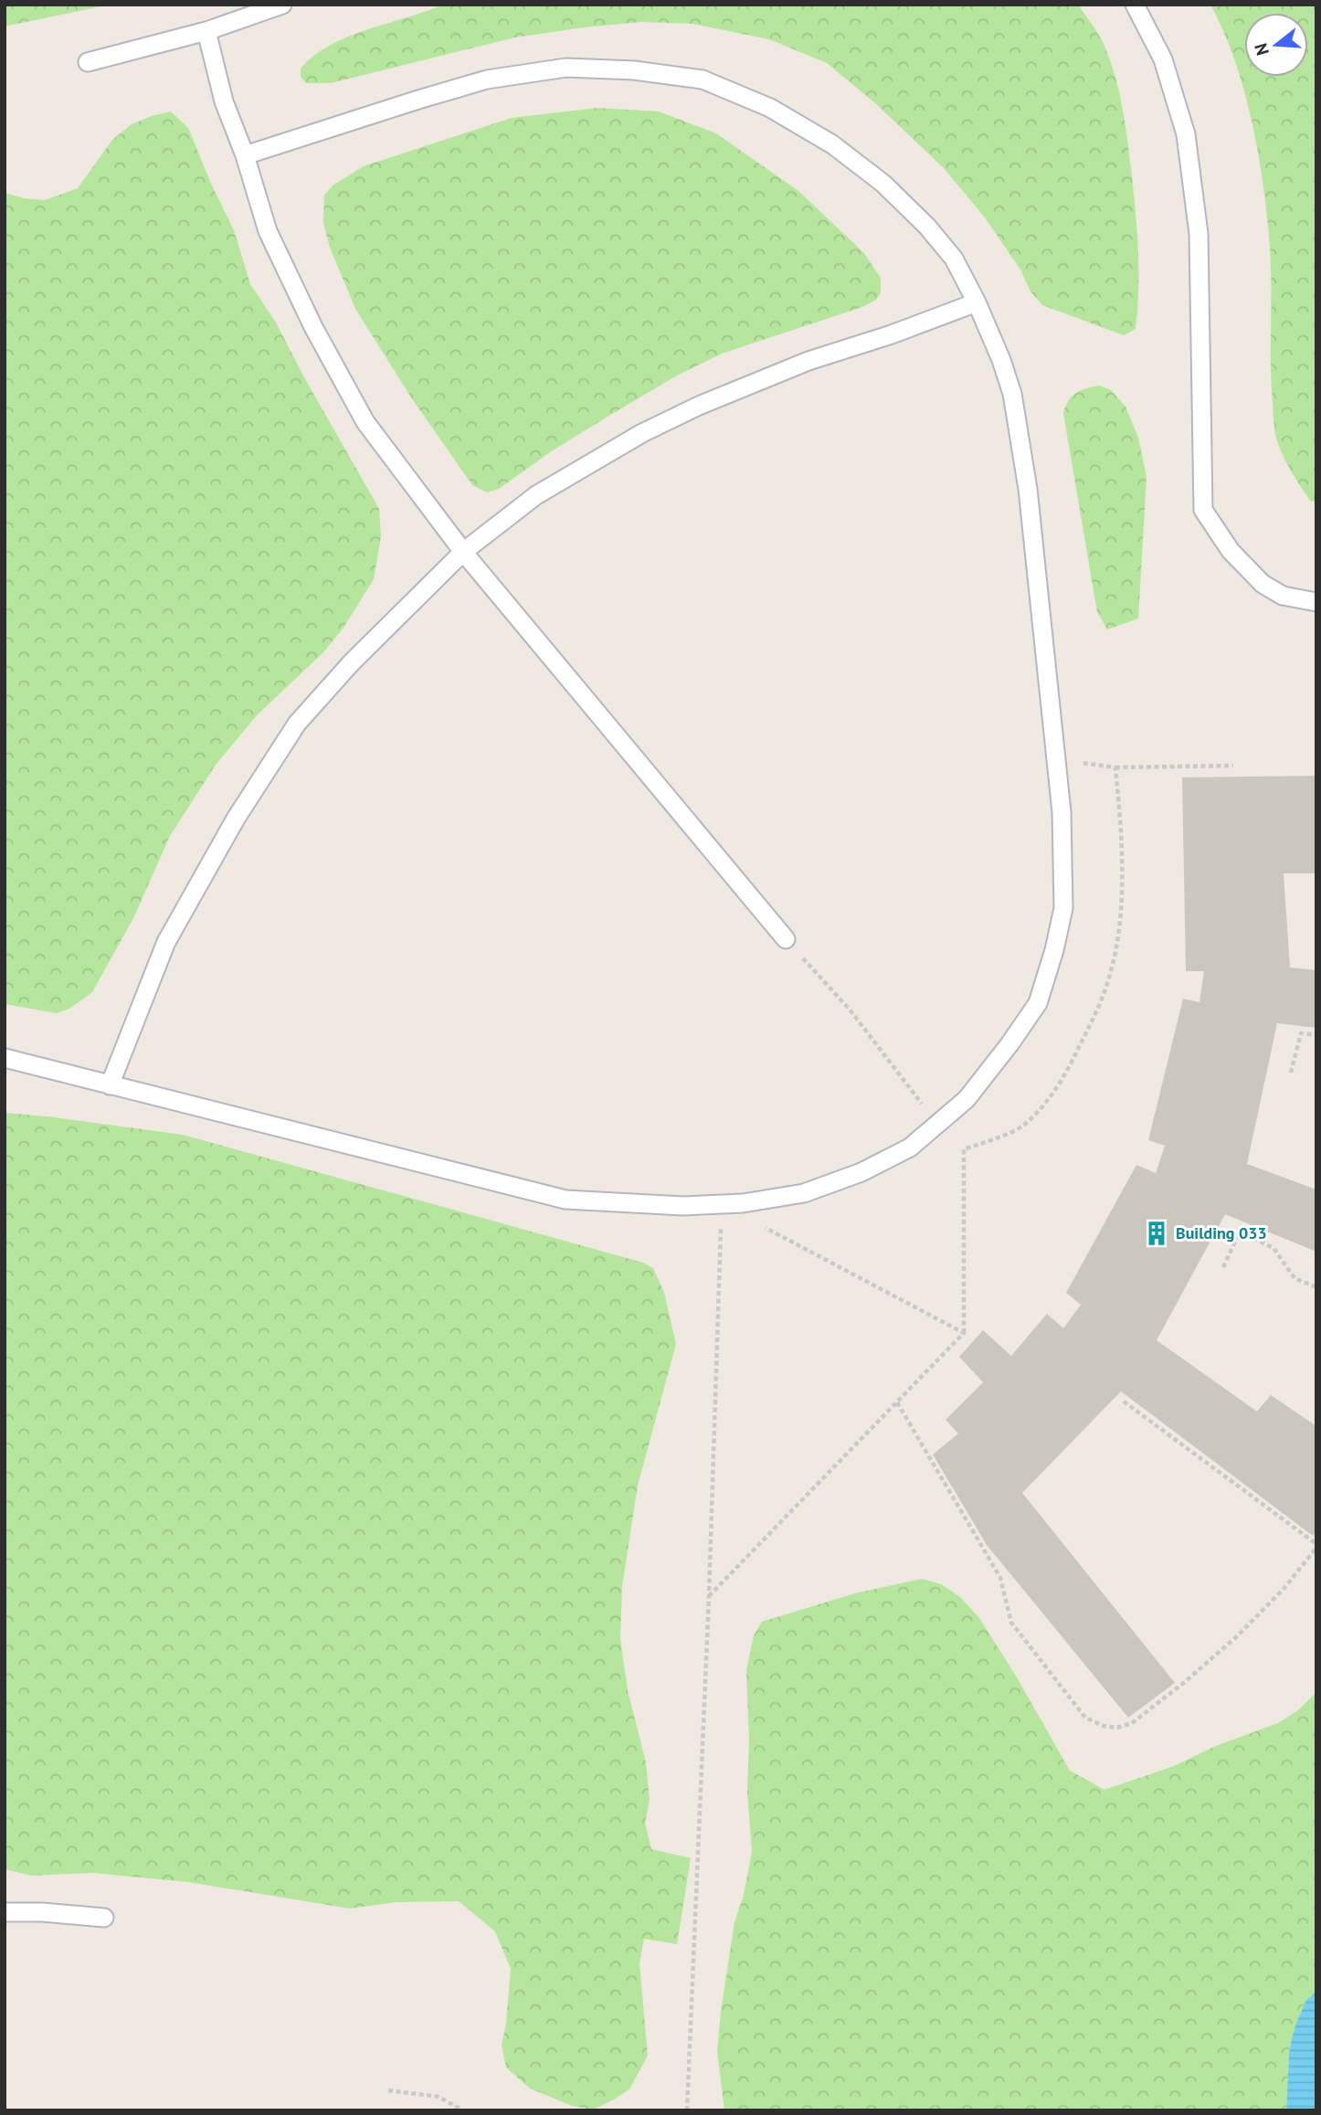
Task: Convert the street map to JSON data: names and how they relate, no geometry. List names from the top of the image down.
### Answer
{
  "places": {
    "building": ["Building 033"]
  },
  "north": "left"
}
